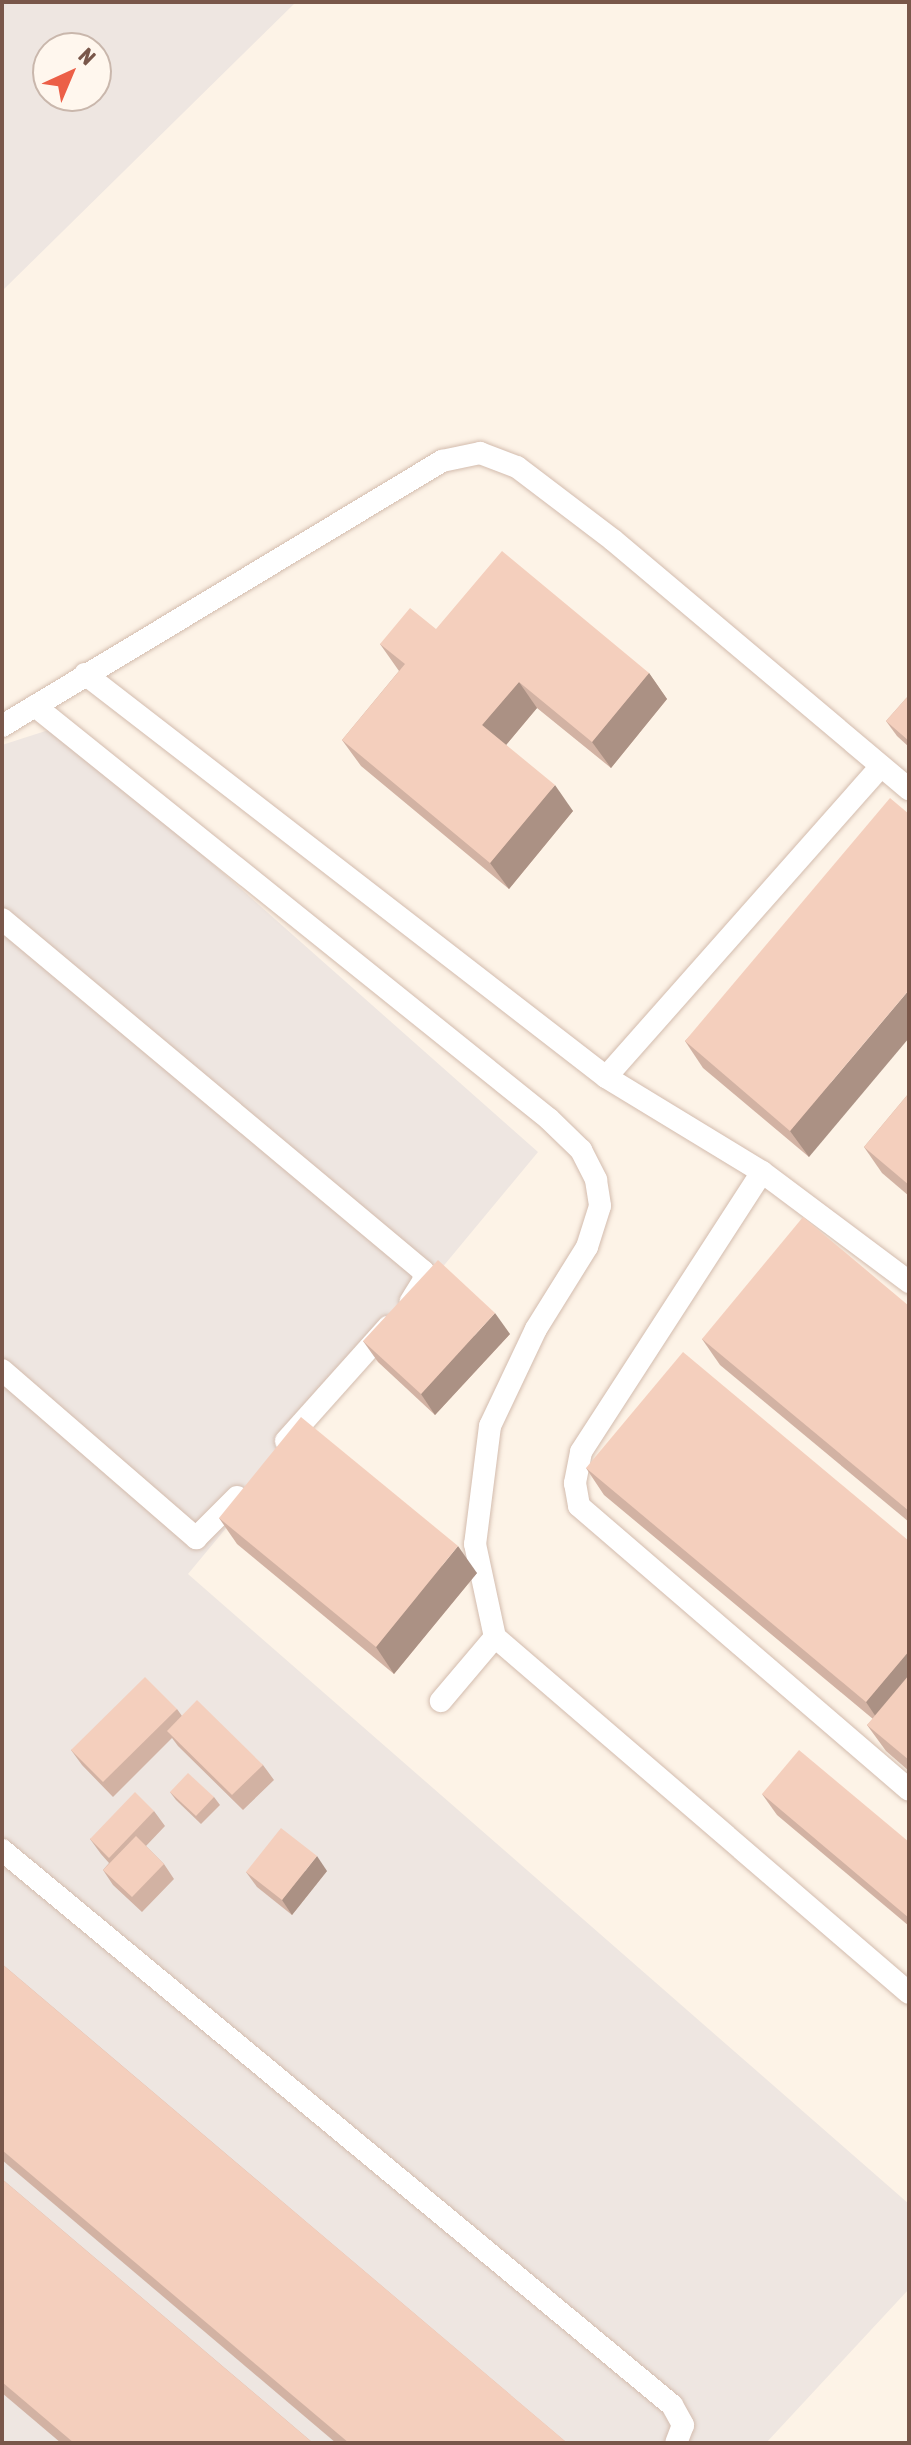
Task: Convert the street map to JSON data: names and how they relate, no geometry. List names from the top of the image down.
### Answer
{
  "north": "top right"
}
